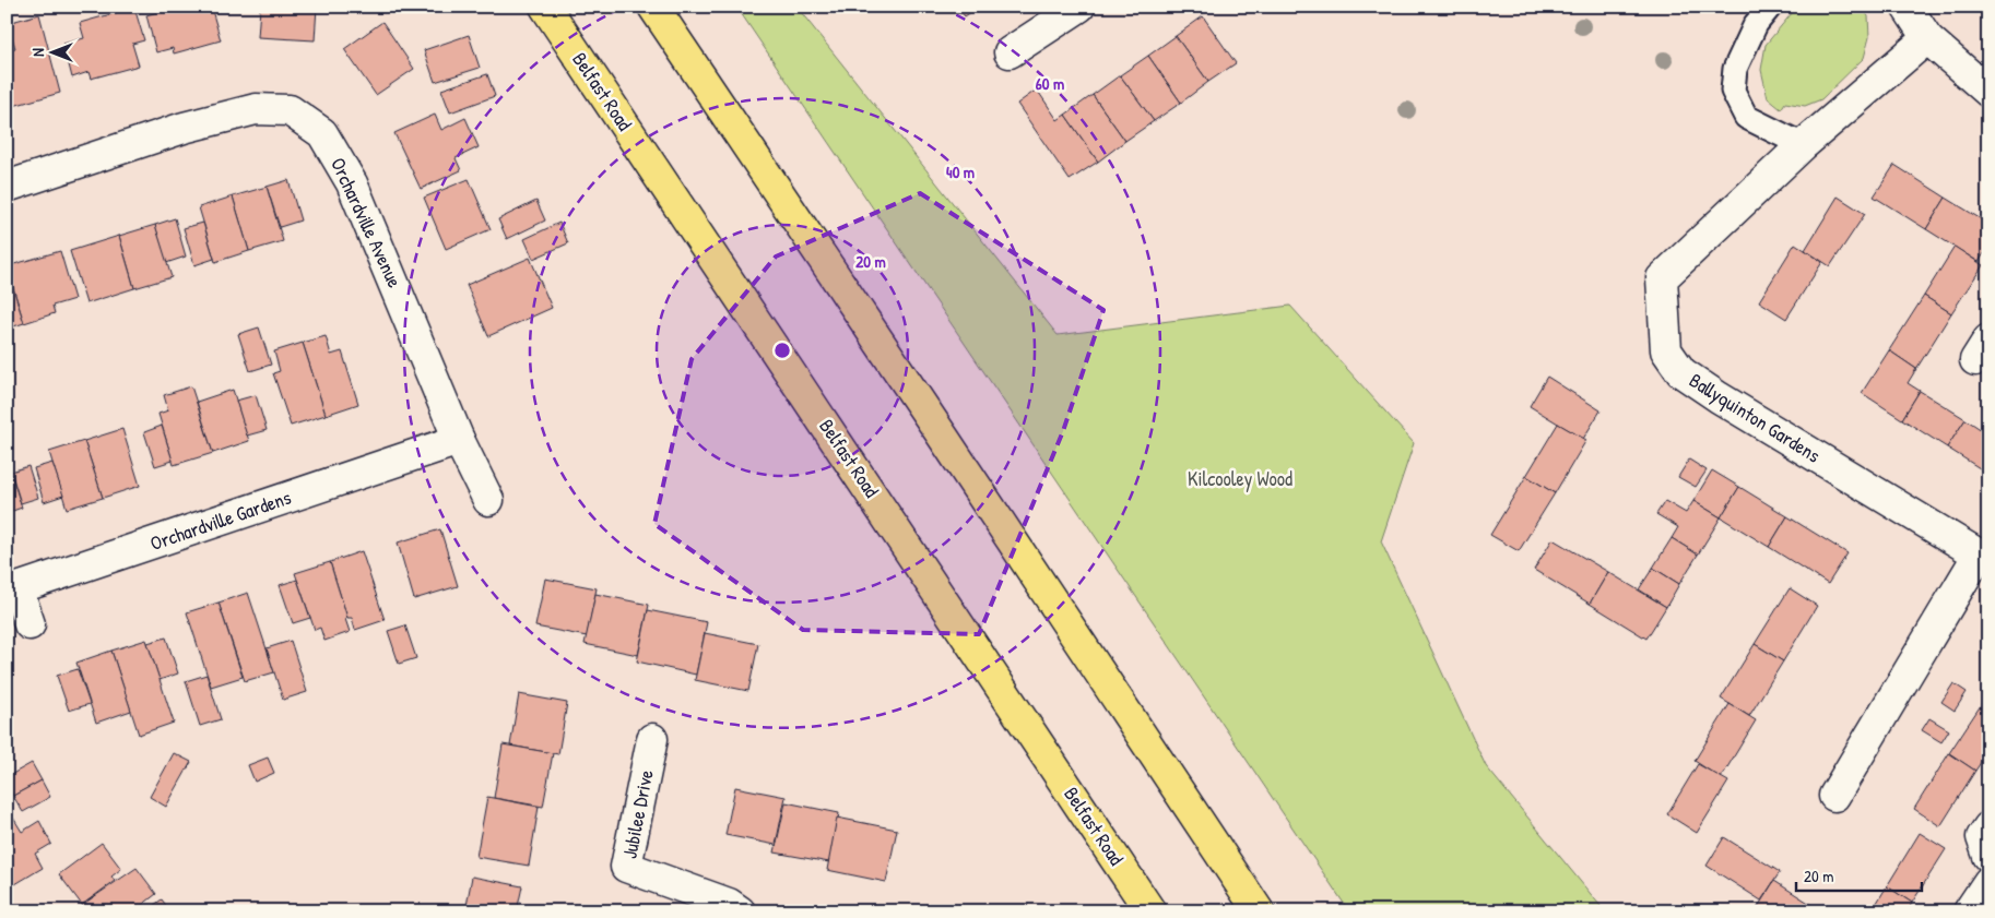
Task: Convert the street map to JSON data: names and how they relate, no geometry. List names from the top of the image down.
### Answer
{
  "streets": {
    "highway": ["Belfast Road"],
    "street": [
      "Orchardville Avenue",
      "Ballyquinton Gardens",
      "Orchardville Gardens",
      "Jubilee Drive"
    ]
  },
  "crossings": [
    ["Orchardville Avenue", "Orchardville Gardens"]
  ],
  "parks": ["Kilcooley Wood"],
  "scale_bar": "20 m",
  "north": "left",
  "rings": ["60 m", "40 m", "20 m"]
}
